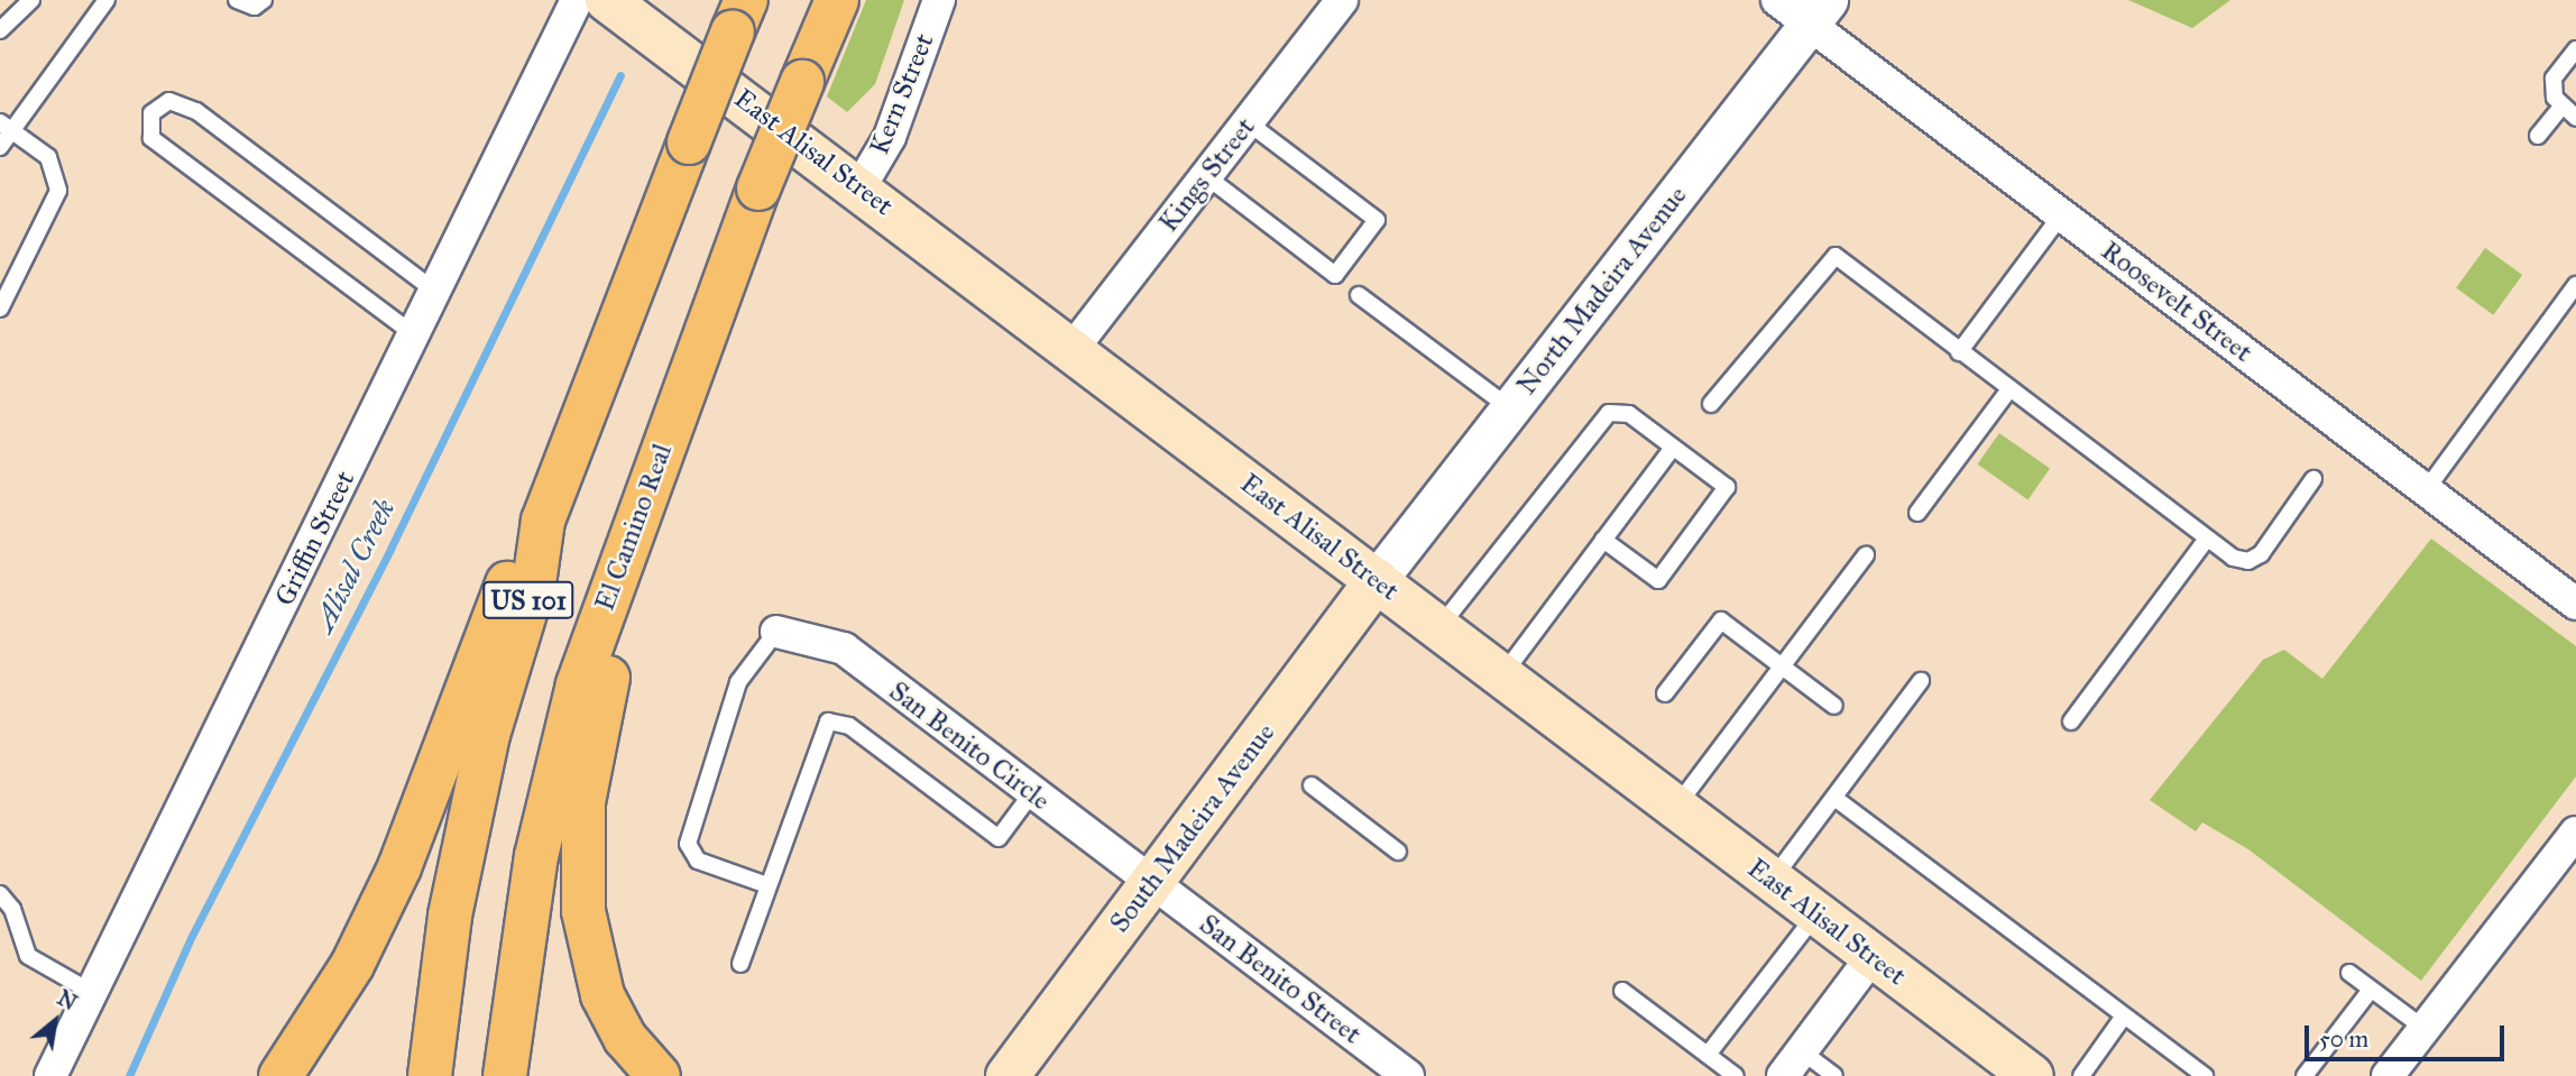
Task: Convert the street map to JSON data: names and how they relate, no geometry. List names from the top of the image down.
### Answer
{
  "streets": {
    "highway": ["El Camino Real", "US 101"],
    "main road": ["East Alisal Street", "South Madeira Avenue"],
    "street": [
      "Kern Street",
      "Kings Street",
      "North Madeira Avenue",
      "Roosevelt Street",
      "Griffin Street",
      "San Benito Circle",
      "San Benito Street"
    ]
  },
  "crossings": [
    ["Kern Street", "East Alisal Street"],
    ["East Alisal Street", "Kings Street"],
    ["East Alisal Street", "North Madeira Avenue"],
    ["East Alisal Street", "South Madeira Avenue"],
    ["North Madeira Avenue", "Roosevelt Street"],
    ["North Madeira Avenue", "South Madeira Avenue"],
    ["San Benito Circle", "South Madeira Avenue"],
    ["San Benito Circle", "San Benito Street"],
    ["South Madeira Avenue", "San Benito Street"]
  ],
  "water": ["Alisal Creek"],
  "scale_bar": "50 m",
  "north": "top right"
}
